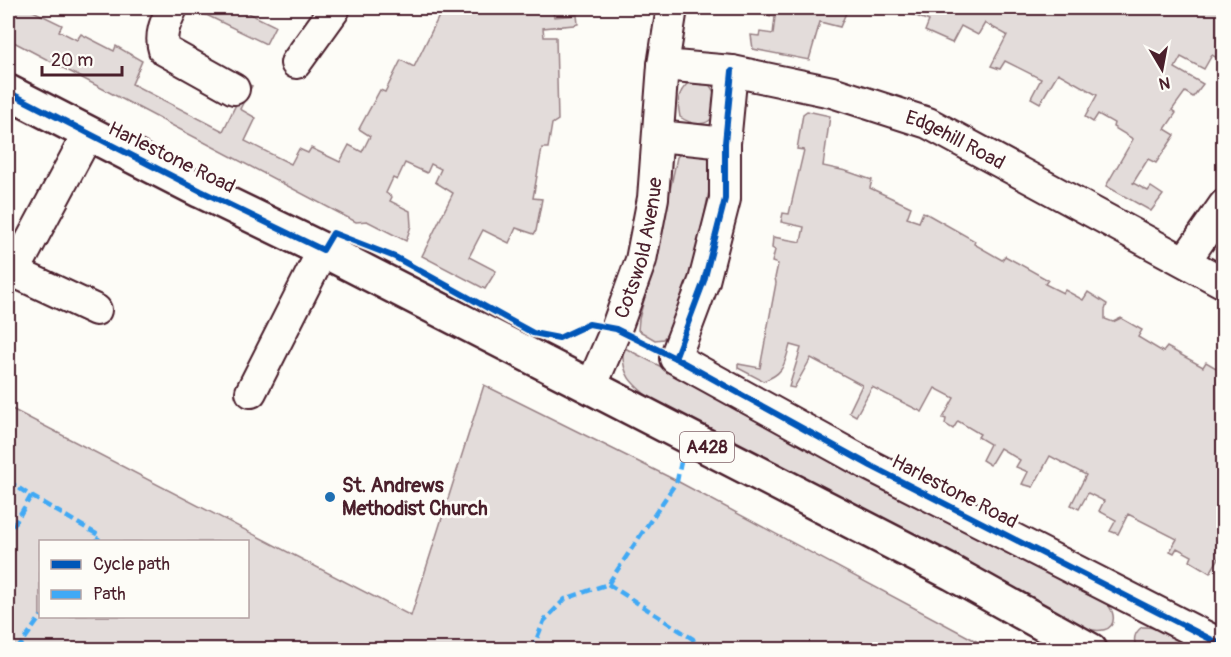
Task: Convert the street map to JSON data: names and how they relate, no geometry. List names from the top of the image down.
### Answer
{
  "streets": {
    "main road": ["Harlestone Road", "A428"],
    "street": ["Edgehill Road", "Cotswold Avenue"]
  },
  "crossings": [
    ["Edgehill Road", "Cotswold Avenue"],
    ["Harlestone Road", "Cotswold Avenue"]
  ],
  "places": ["St. Andrews Methodist Church"],
  "legend": ["Cycle path", "Path"],
  "scale_bar": "20 m",
  "north": "bottom"
}
